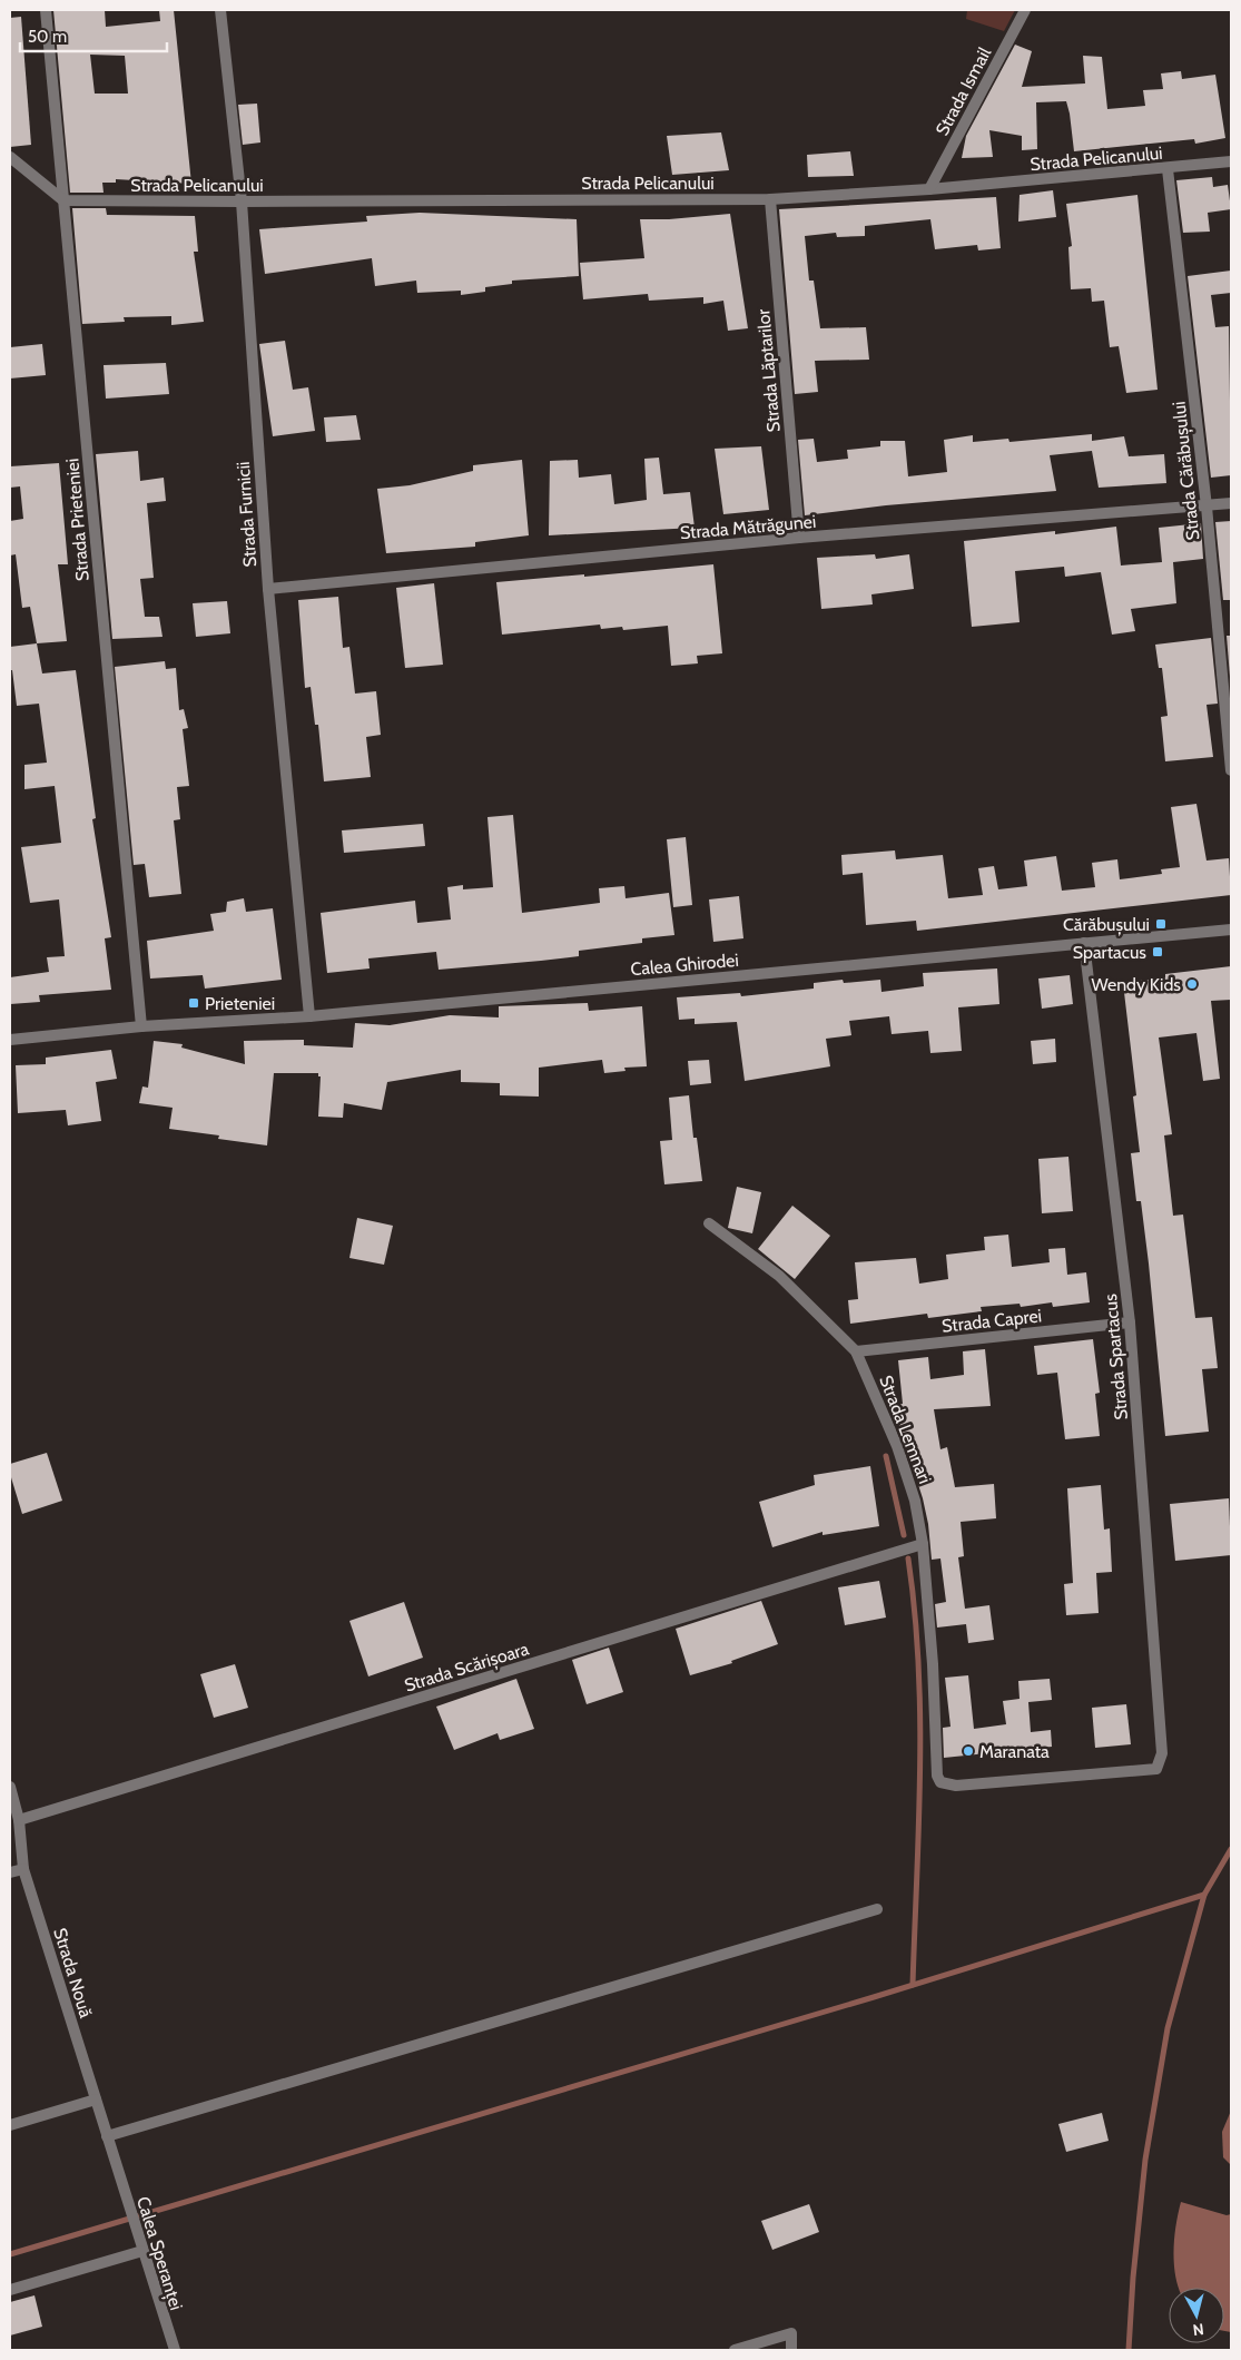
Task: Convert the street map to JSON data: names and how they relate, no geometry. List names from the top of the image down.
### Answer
{
  "streets": {
    "street": [
      "Strada Ismail",
      "Strada Pelicanului",
      "Strada Lăptarilor",
      "Strada Cărăbușului",
      "Strada Furnicii",
      "Strada Prieteniei",
      "Strada Mătrăgunei",
      "Calea Ghirodei",
      "Strada Caprei",
      "Strada Spartacus",
      "Strada Lemnari",
      "Strada Scărișoara",
      "Strada Nouă",
      "Calea Speranței"
    ]
  },
  "crossings": [
    ["Strada Ismail", "Strada Pelicanului"],
    ["Strada Pelicanului", "Strada Lăptarilor"],
    ["Strada Pelicanului", "Strada Cărăbușului"],
    ["Strada Pelicanului", "Strada Furnicii"],
    ["Strada Pelicanului", "Strada Prieteniei"],
    ["Strada Lăptarilor", "Strada Mătrăgunei"],
    ["Strada Cărăbușului", "Strada Mătrăgunei"],
    ["Strada Furnicii", "Strada Mătrăgunei"],
    ["Strada Furnicii", "Calea Ghirodei"],
    ["Strada Prieteniei", "Calea Ghirodei"],
    ["Calea Ghirodei", "Strada Spartacus"],
    ["Strada Caprei", "Strada Spartacus"],
    ["Strada Caprei", "Strada Lemnari"],
    ["Strada Spartacus", "Strada Lemnari"],
    ["Strada Lemnari", "Strada Scărișoara"],
    ["Strada Scărișoara", "Strada Nouă"],
    ["Strada Nouă", "Calea Speranței"]
  ],
  "places": {
    "transit": ["Cărăbușului", "Spartacus", "Prieteniei"],
    "other": ["Wendy Kids", "Maranata"]
  },
  "scale_bar": "50 m",
  "north": "bottom"
}
